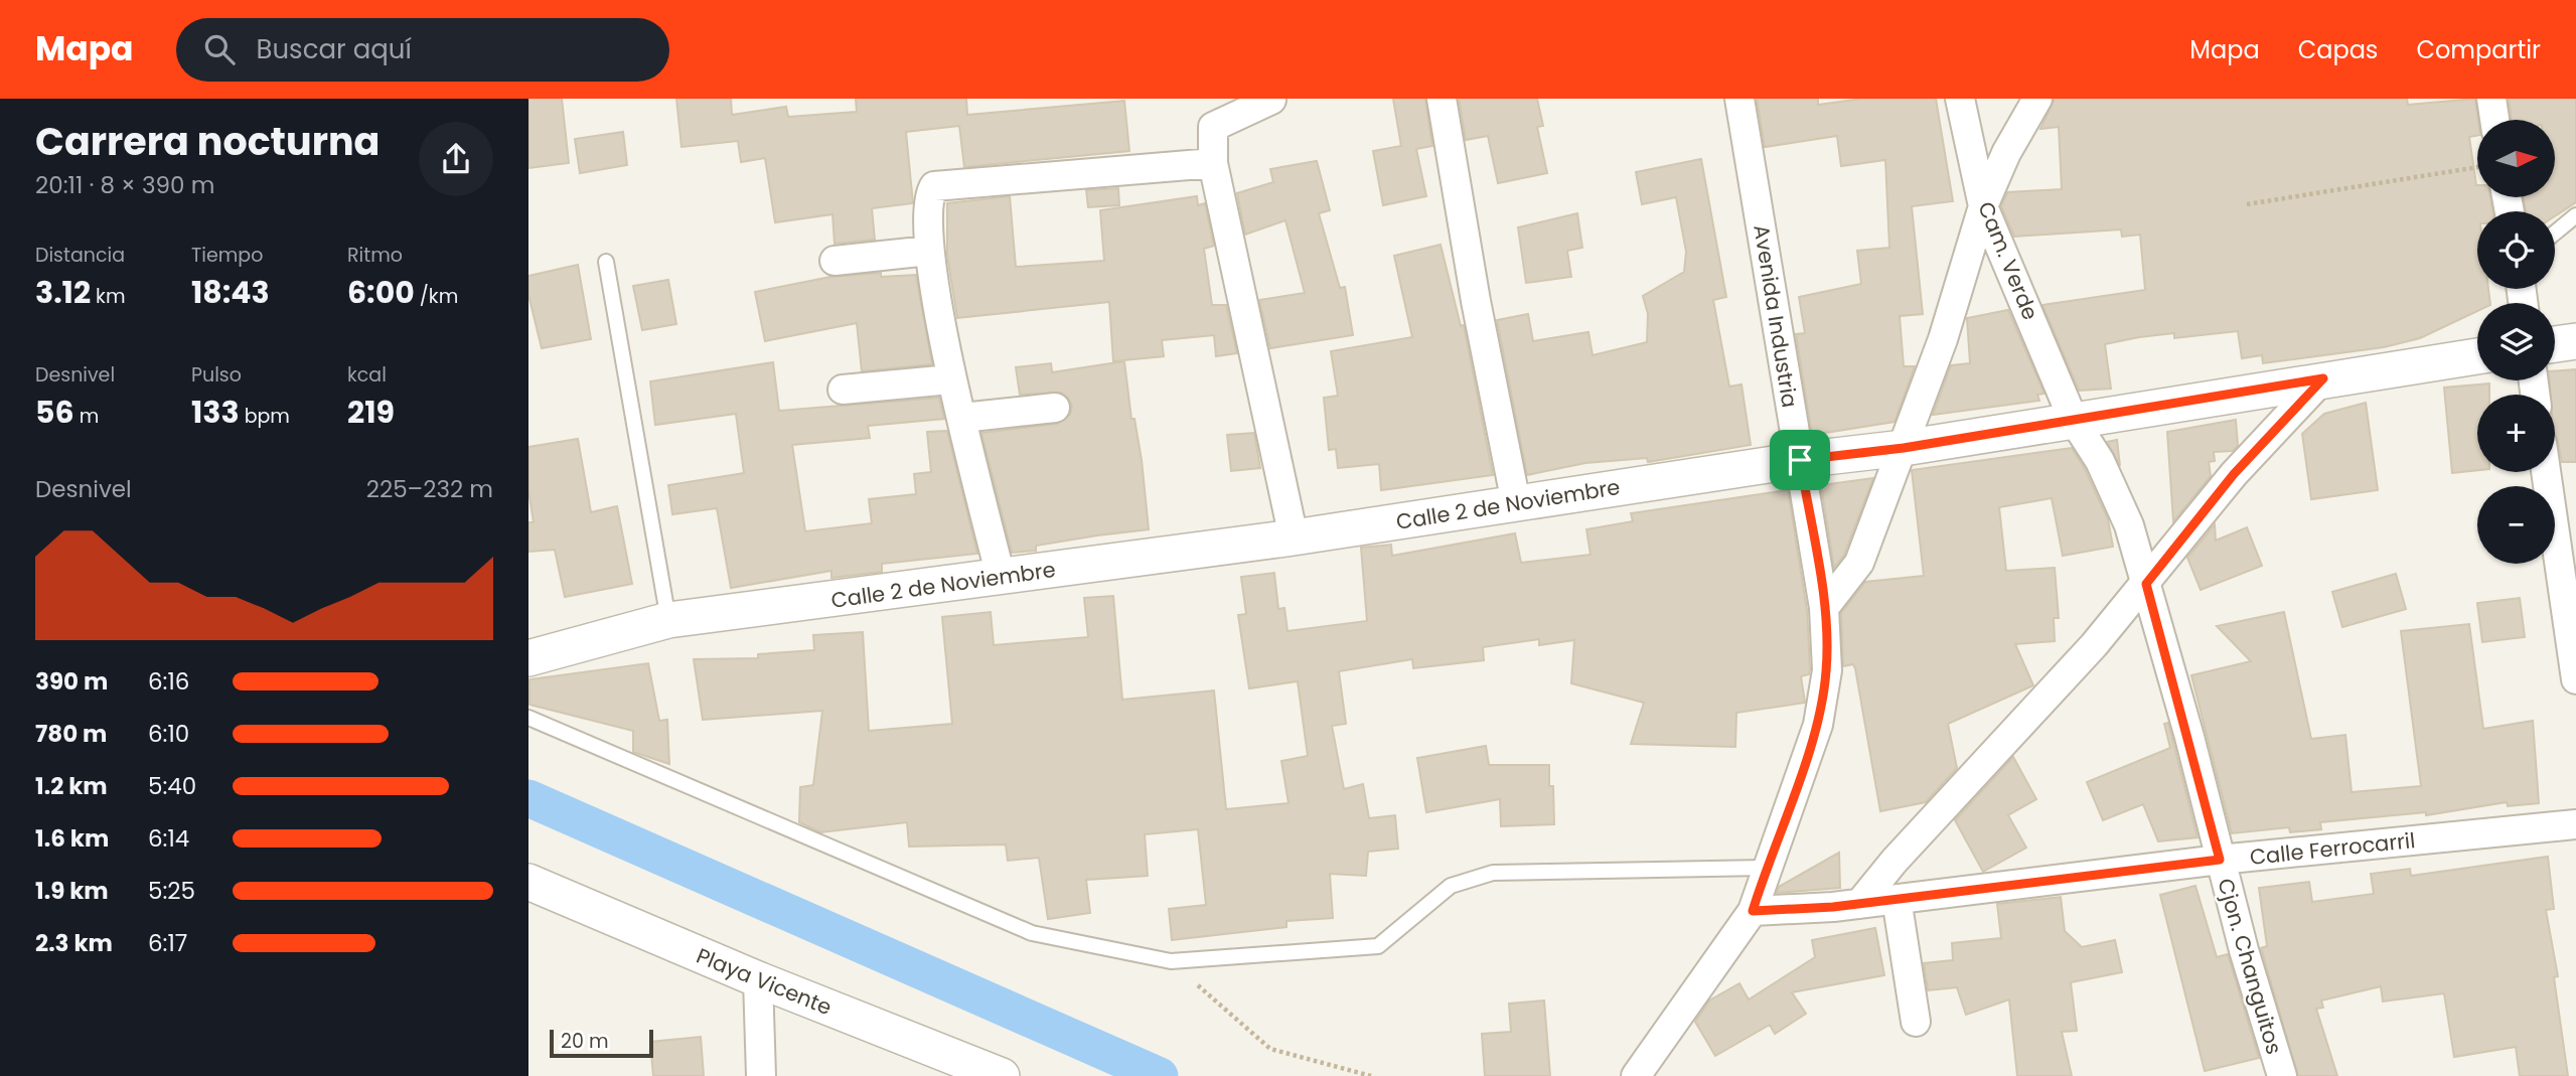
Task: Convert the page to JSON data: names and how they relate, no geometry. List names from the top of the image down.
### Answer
{
  "streets": {
    "street": [
      "Cam. Verde",
      "Avenida Industria",
      "Calle 2 de Noviembre",
      "Calle Ferrocarril",
      "Cjon. Changuitos",
      "Playa Vicente"
    ]
  },
  "crossings": [
    ["Cam. Verde", "Calle 2 de Noviembre"],
    ["Cam. Verde", "Cjon. Changuitos"],
    ["Avenida Industria", "Calle 2 de Noviembre"],
    ["Avenida Industria", "Calle Ferrocarril"],
    ["Calle 2 de Noviembre", "Cjon. Changuitos"],
    ["Calle Ferrocarril", "Cjon. Changuitos"]
  ],
  "scale_bar": "20 m",
  "north": "right",
  "page": {
    "header": "Mapa",
    "search": "Buscar aquí",
    "nav": ["Mapa", "Capas", "Compartir"],
    "heading": ["Carrera nocturna", "20:11 · 8 × 390 m"],
    "map_buttons": ["+", "−"],
    "stats": [
      ["Distancia", "3.12 km"],
      ["Tiempo", "18:43"],
      ["Ritmo", "6:00 /km"],
      ["Desnivel", "56 m"],
      ["Pulso", "133 bpm"],
      ["kcal", "219"]
    ],
    "chart": ["Desnivel", "225–232 m"],
    "list": [
      {
        "name": "390 m",
        "note": "6:16"
      },
      {
        "name": "780 m",
        "note": "6:10"
      },
      {
        "name": "1.2 km",
        "note": "5:40"
      },
      {
        "name": "1.6 km",
        "note": "6:14"
      },
      {
        "name": "1.9 km",
        "note": "5:25"
      },
      {
        "name": "2.3 km",
        "note": "6:17"
      }
    ],
    "scale": "20 m"
  }
}
